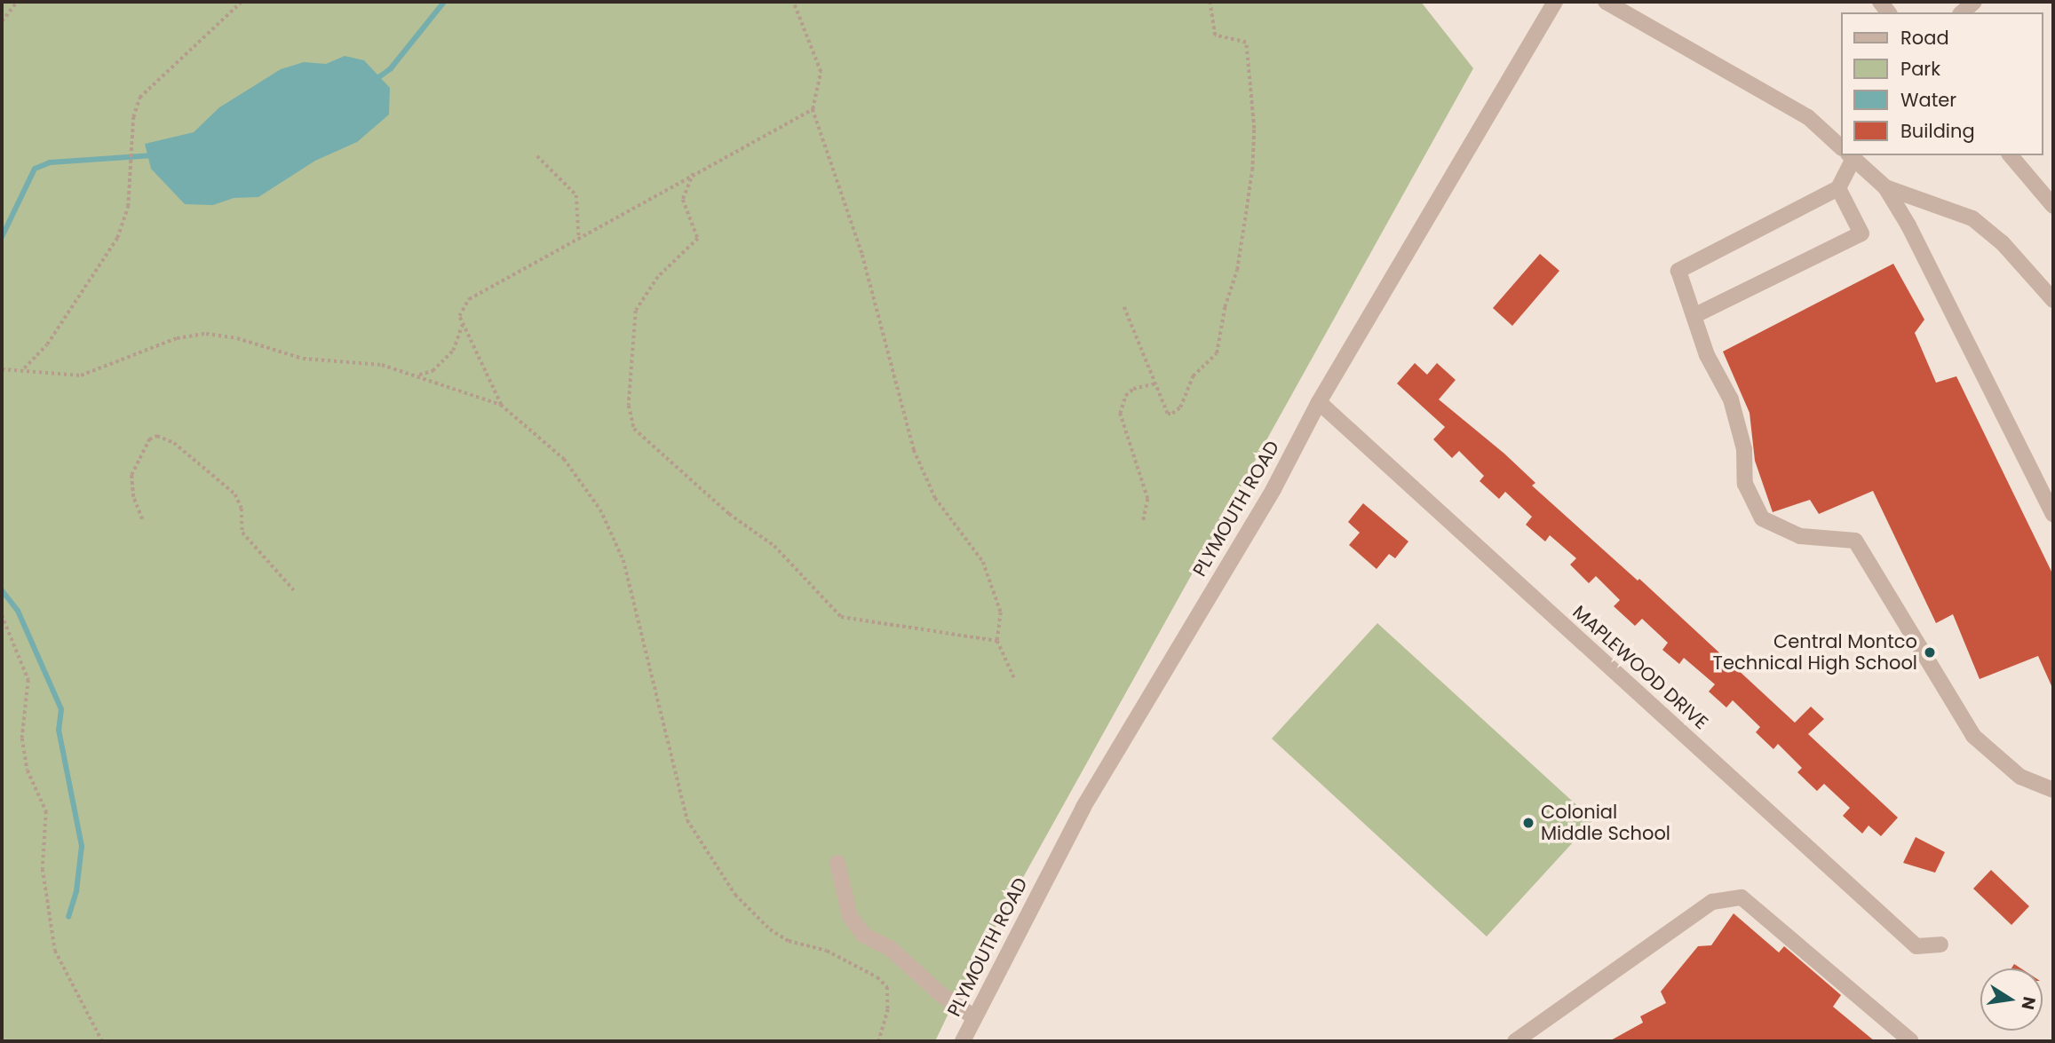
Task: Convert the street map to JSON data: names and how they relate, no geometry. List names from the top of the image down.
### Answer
{
  "streets": {
    "street": ["PLYMOUTH ROAD", "MAPLEWOOD DRIVE"]
  },
  "crossings": [
    ["PLYMOUTH ROAD", "MAPLEWOOD DRIVE"]
  ],
  "places": ["Central Montco Technical High School", "Colonial Middle School"],
  "legend": [
    "Road",
    "Park",
    "Water",
    "Building"
  ],
  "north": "right"
}
